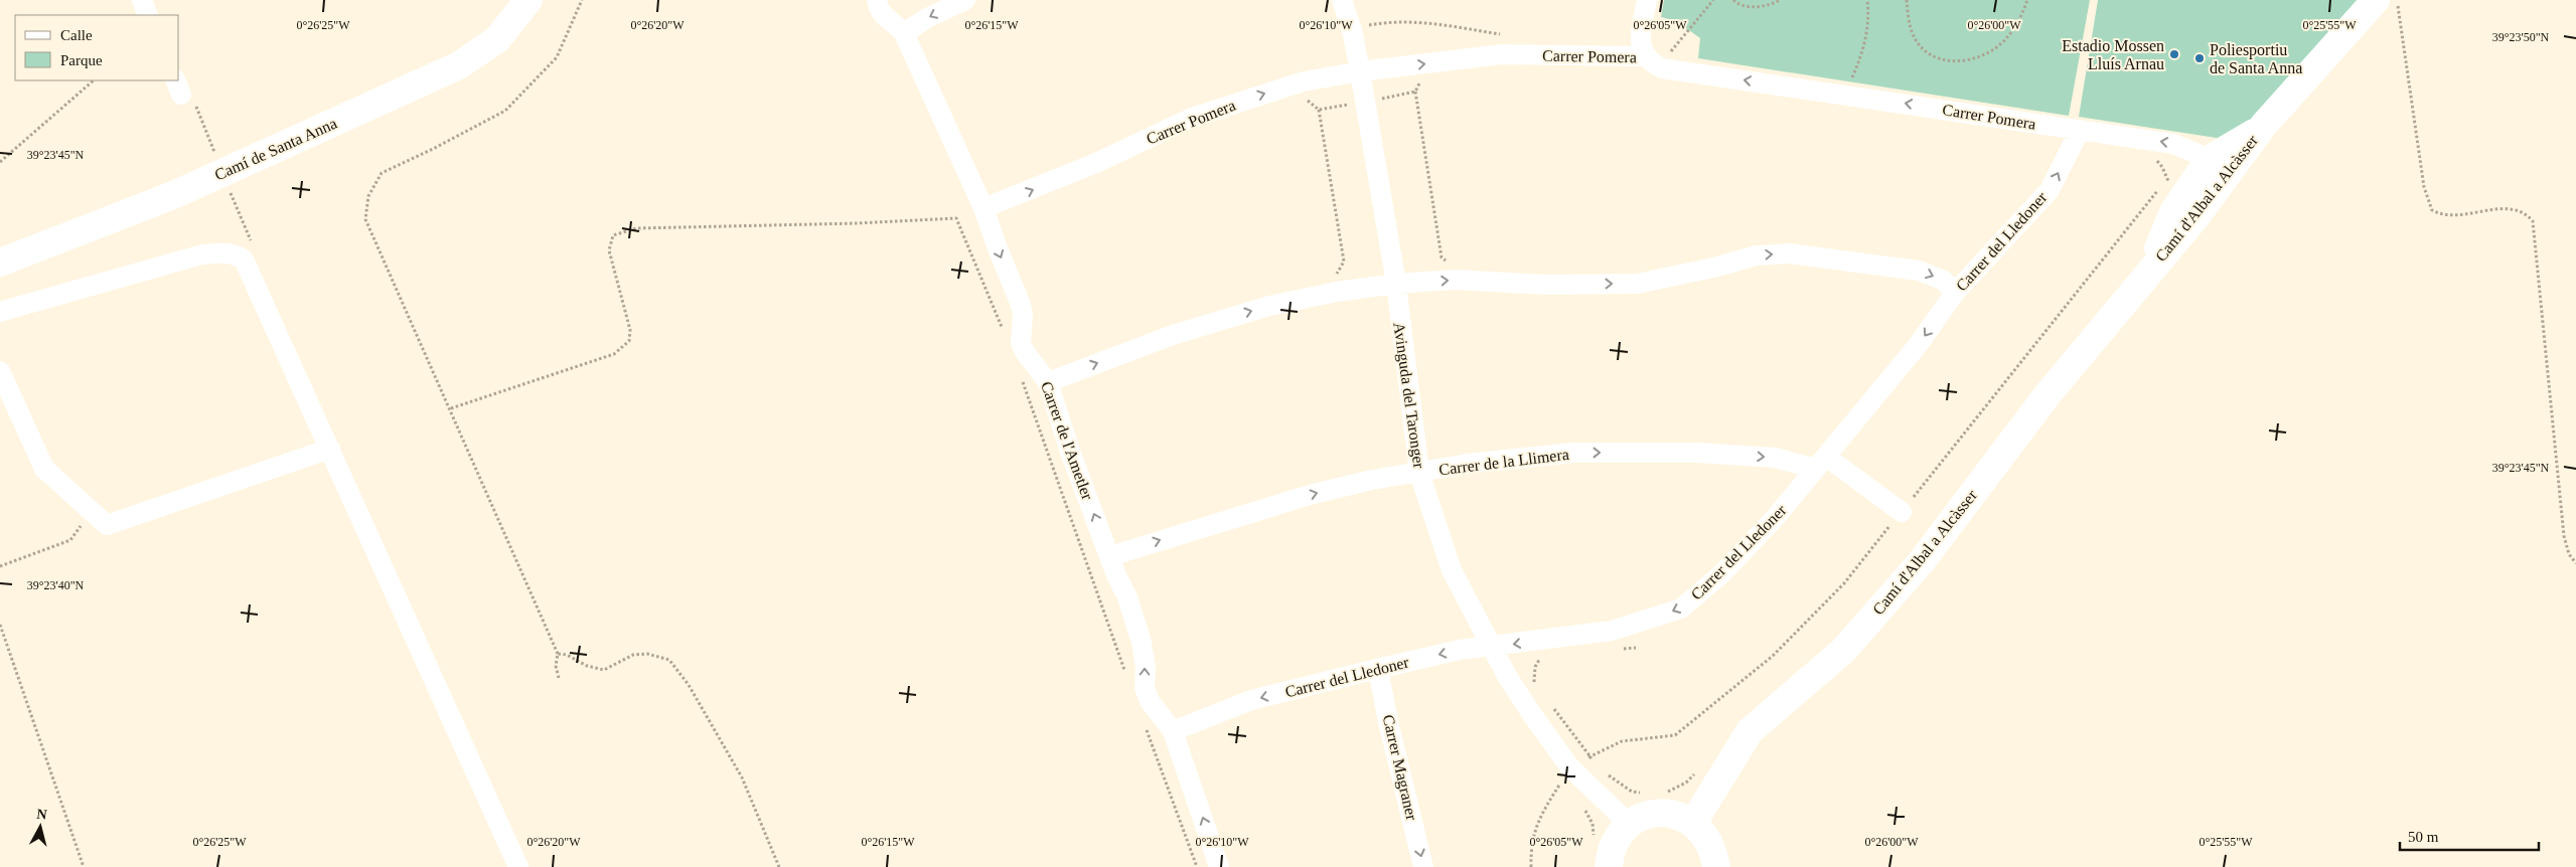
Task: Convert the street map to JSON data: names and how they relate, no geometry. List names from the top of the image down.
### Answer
{
  "streets": {
    "street": [
      "Carrer Pomera",
      "Camí de Santa Anna",
      "Camí d'Albal a Alcàsser",
      "Carrer del Lledoner",
      "Avinguda del Taronger",
      "Carrer de l'Ametler",
      "Carrer de la Llimera",
      "Carrer Magraner"
    ]
  },
  "crossings": [
    ["Carrer Pomera", "Camí d'Albal a Alcàsser"],
    ["Carrer Pomera", "Carrer del Lledoner"],
    ["Carrer Pomera", "Avinguda del Taronger"],
    ["Carrer Pomera", "Carrer de l'Ametler"],
    ["Carrer del Lledoner", "Avinguda del Taronger"],
    ["Carrer del Lledoner", "Carrer de l'Ametler"],
    ["Carrer del Lledoner", "Carrer de la Llimera"],
    ["Carrer del Lledoner", "Carrer Magraner"],
    ["Avinguda del Taronger", "Carrer de la Llimera"],
    ["Carrer de l'Ametler", "Carrer de la Llimera"]
  ],
  "one_way": ["Carrer Magraner"],
  "places": ["Estadio Mossen Lluís Arnau", "Poliesportiu de Santa Anna"],
  "legend": ["Calle", "Parque"],
  "scale_bar": "50 m",
  "north": "top",
  "coordinates": [
    "0°26'25\"W",
    "0°26'20\"W",
    "0°26'15\"W",
    "0°26'10\"W",
    "0°26'05\"W",
    "0°26'00\"W",
    "0°25'55\"W",
    "39°23'50\"N",
    "39°23'45\"N",
    "39°23'40\"N"
  ]
}
